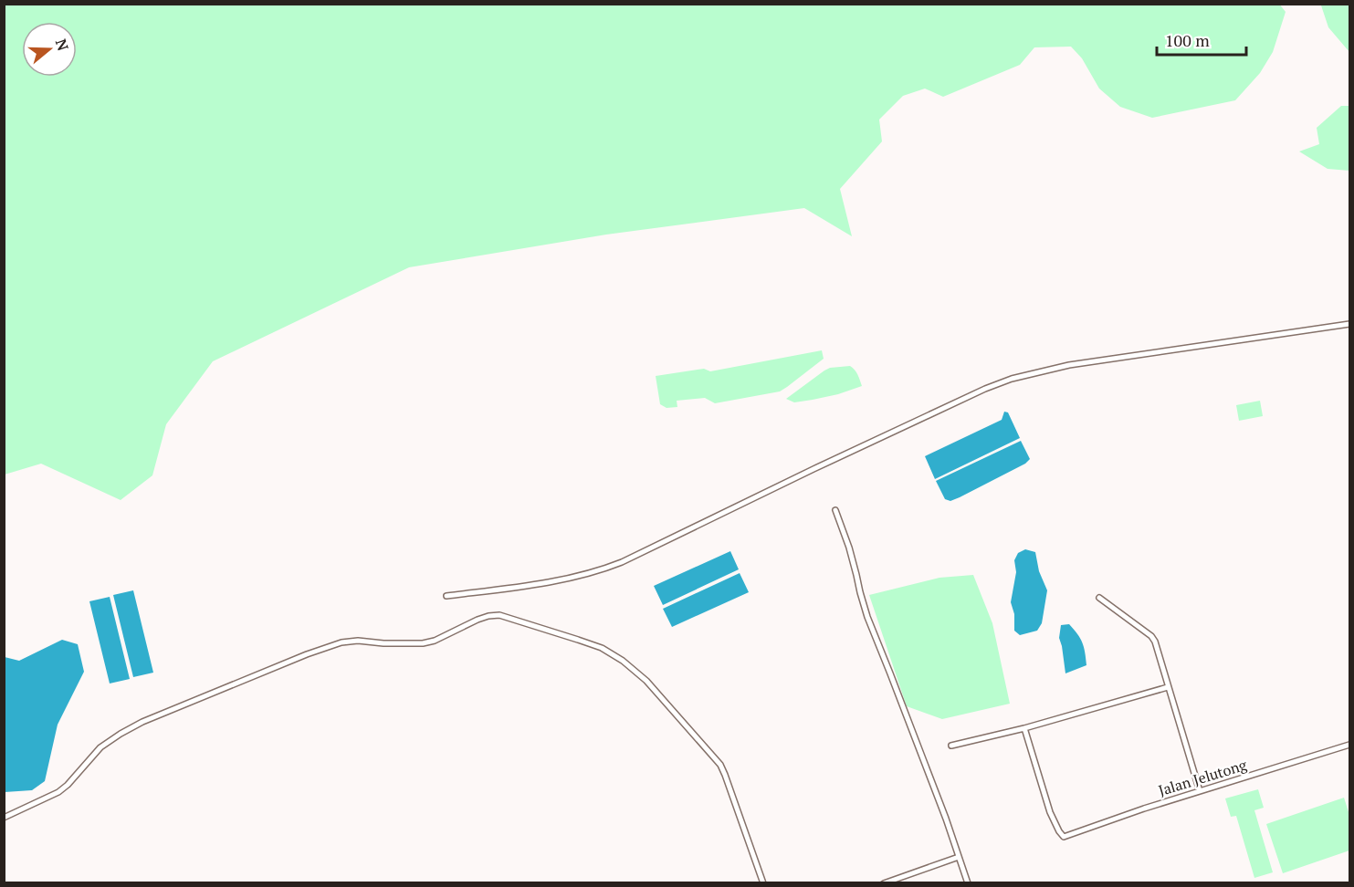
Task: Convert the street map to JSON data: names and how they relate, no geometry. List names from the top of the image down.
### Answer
{
  "streets": {
    "street": ["Jalan Jelutong"]
  },
  "scale_bar": "100 m",
  "north": "right"
}
